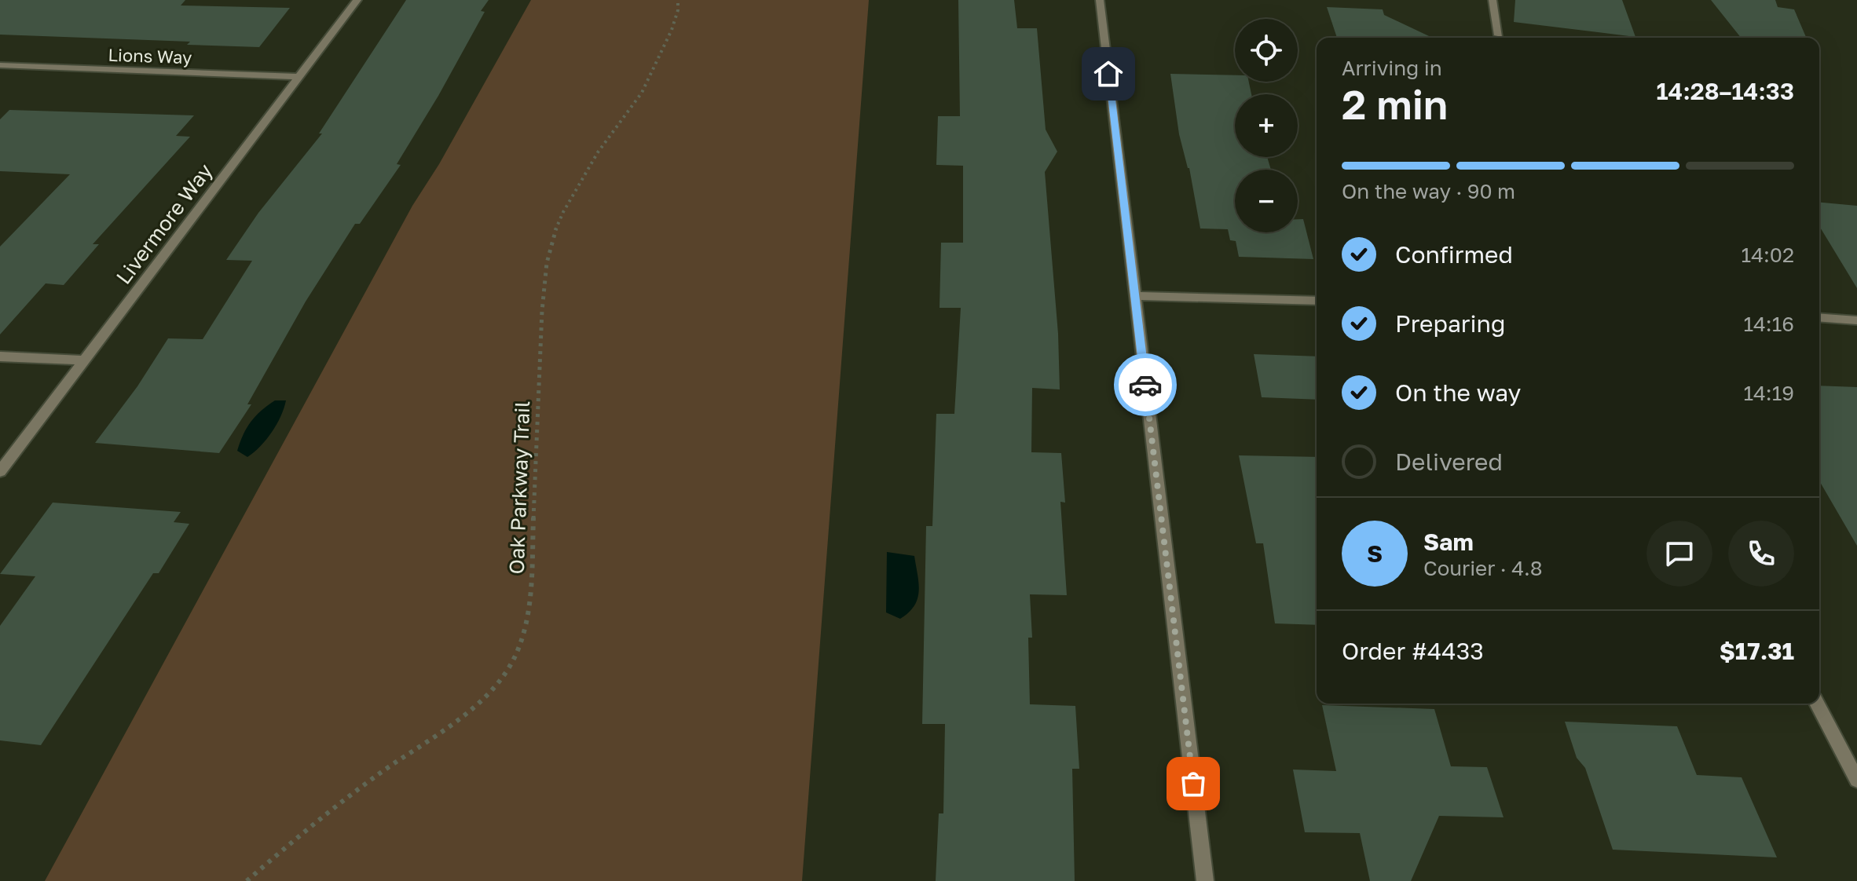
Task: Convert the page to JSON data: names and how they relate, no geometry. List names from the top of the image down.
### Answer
{
  "streets": {
    "street": ["Lions Way", "Livermore Way"],
    "path": ["Oak Parkway Trail"]
  },
  "crossings": [
    ["Lions Way", "Livermore Way"]
  ],
  "page": {
    "map_buttons": ["+", "−"],
    "heading": ["2 min", "Arriving in", "14:28–14:33"],
    "panel": [
      "Sam",
      "Courier · 4.8",
      "Order #4433",
      "$17.31"
    ],
    "bar": "On the way · 90 m",
    "list": [
      ["Confirmed", "14:02"],
      ["Preparing", "14:16"],
      ["On the way", "14:19"],
      "Delivered"
    ],
    "round": "S"
  }
}
